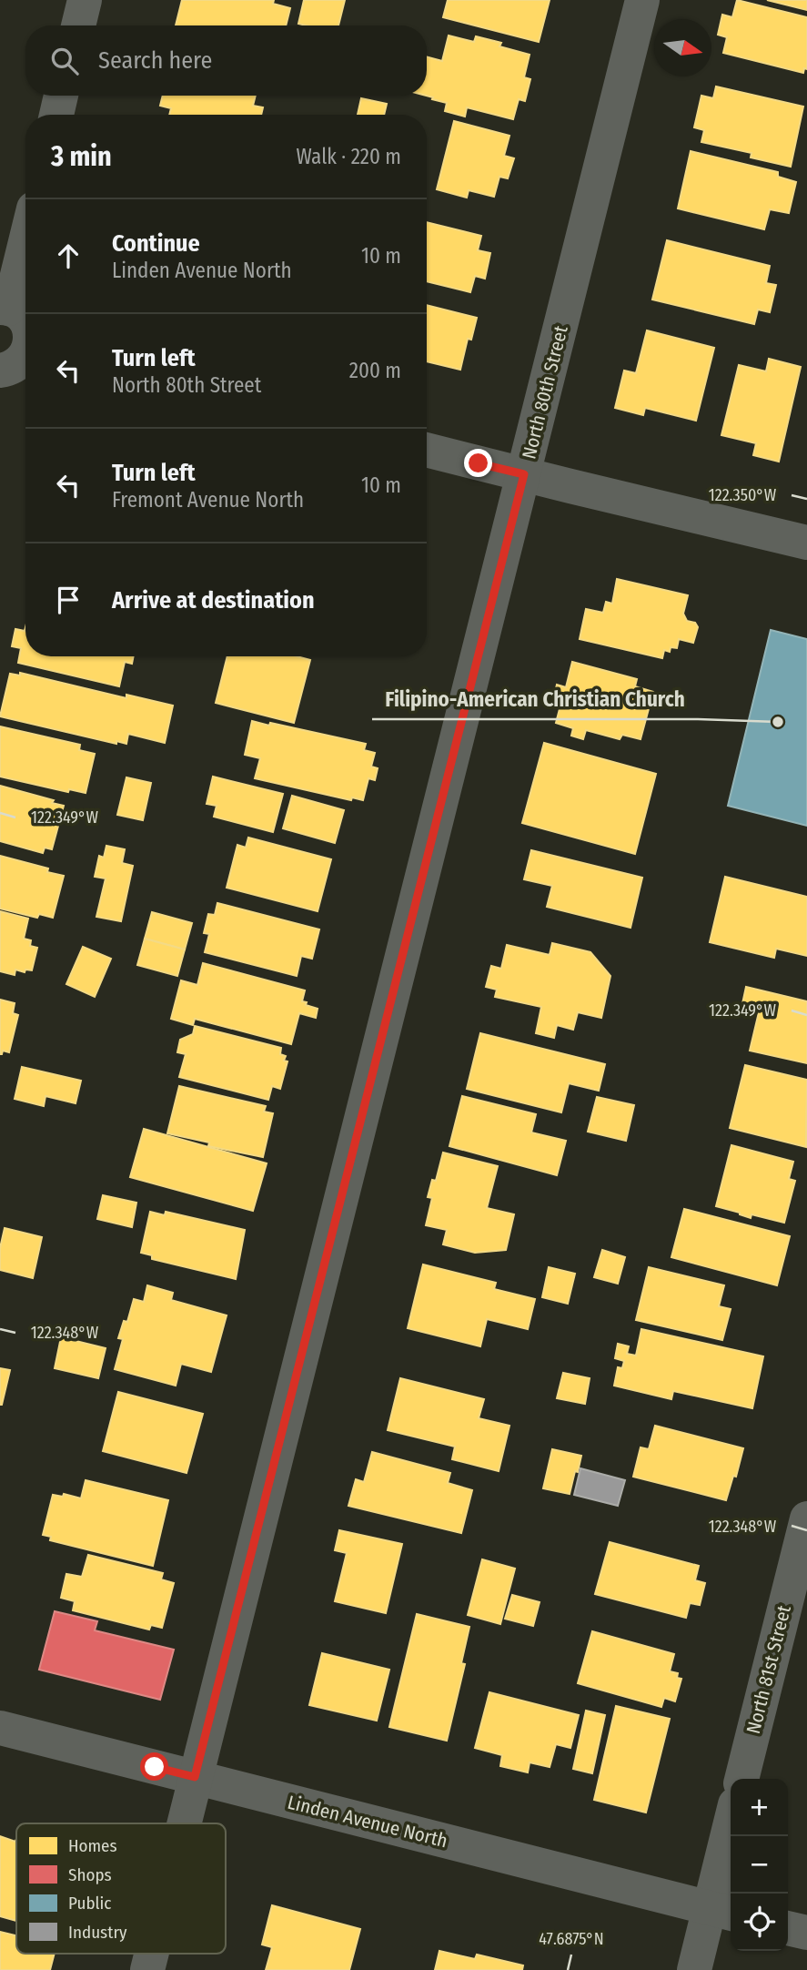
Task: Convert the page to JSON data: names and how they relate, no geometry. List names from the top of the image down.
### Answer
{
  "streets": {
    "street": ["North 80th Street", "North 81st Street", "Linden Avenue North"]
  },
  "crossings": [
    ["North 80th Street", "Linden Avenue North"]
  ],
  "places": ["Filipino-American Christian Church"],
  "legend": [
    "Homes",
    "Shops",
    "Public",
    "Industry"
  ],
  "north": "right",
  "page": {
    "search": "Search here",
    "heading": ["3 min", "Walk · 220 m"],
    "list": [
      ["Continue", "Linden Avenue North", "10 m"],
      ["Turn left", "North 80th Street", "200 m"],
      ["Turn left", "Fremont Avenue North", "10 m"],
      "Arrive at destination"
    ],
    "map_buttons": ["+", "−"]
  },
  "coordinates": [
    "122.350°W",
    "122.349°W",
    "122.348°W",
    "47.6875°N"
  ]
}
